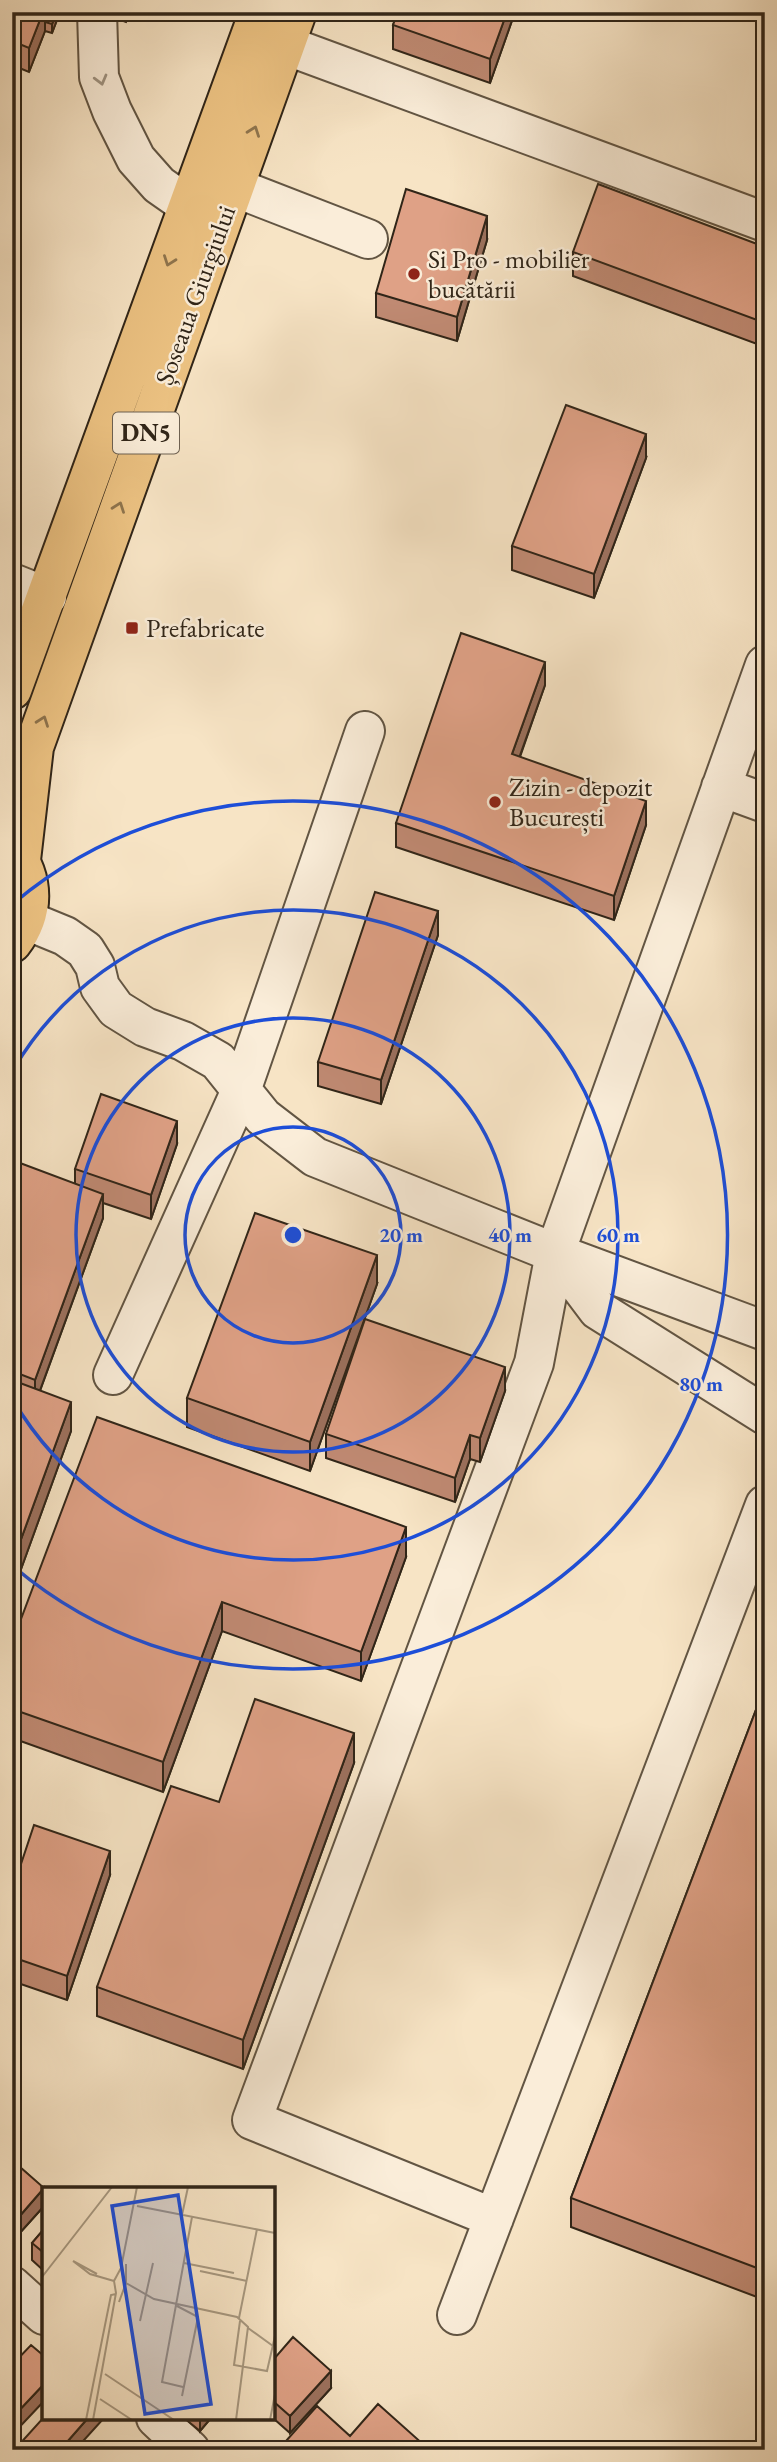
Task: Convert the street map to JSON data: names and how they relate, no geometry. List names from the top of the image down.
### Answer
{
  "streets": {
    "highway": ["Șoseaua Giurgiului", "DN5"]
  },
  "places": {
    "other": ["Si Pro - mobilier bucătării", "Zizin - depozit București"],
    "transit": ["Prefabricate"]
  },
  "rings": [
    "20 m",
    "40 m",
    "60 m",
    "80 m"
  ]
}
